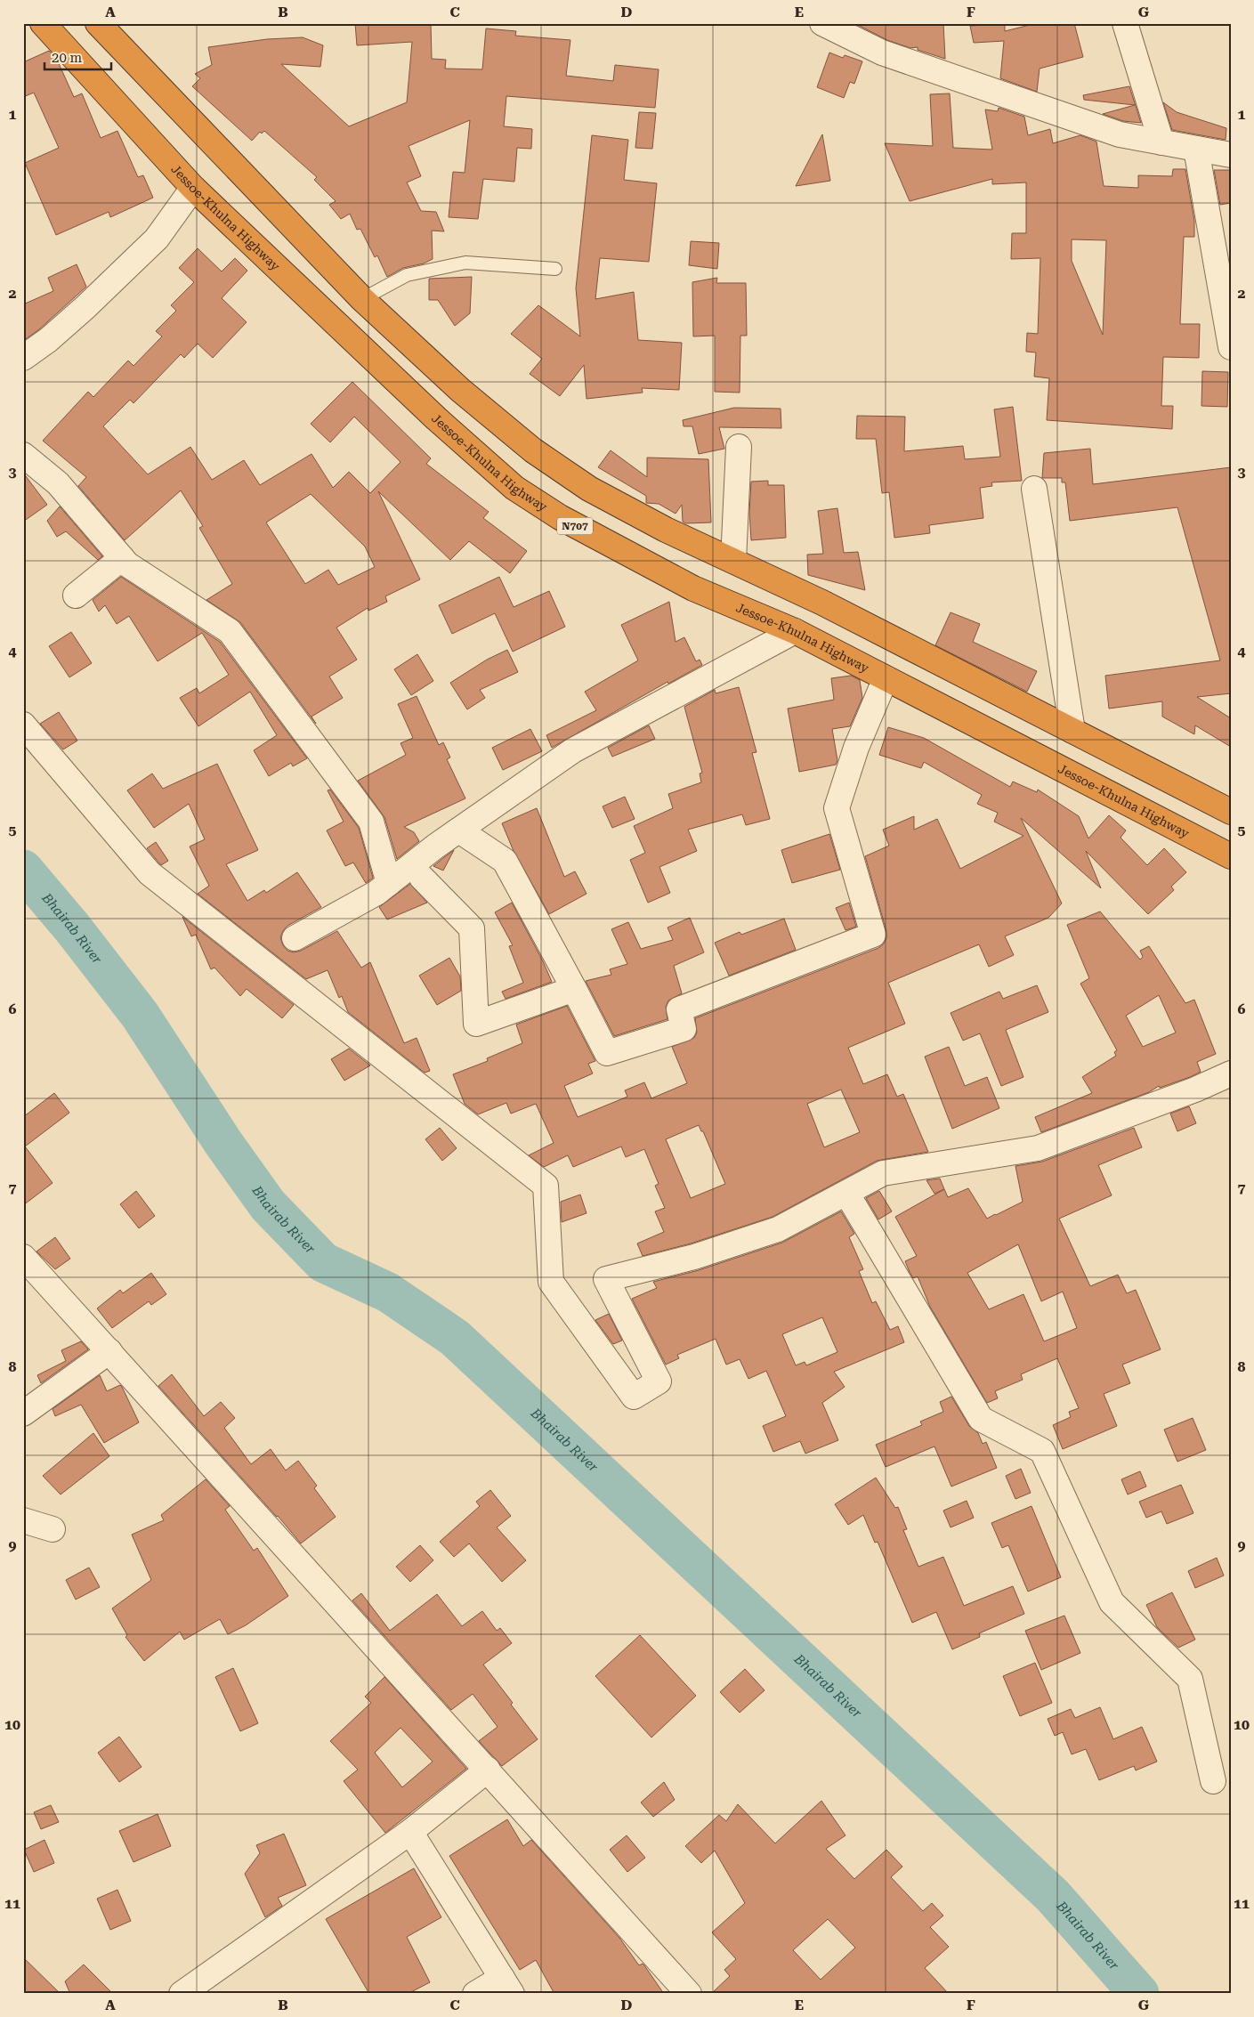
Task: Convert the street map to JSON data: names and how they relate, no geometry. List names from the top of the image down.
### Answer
{
  "streets": {
    "highway": ["Jessoe-Khulna Highway", "N707"]
  },
  "water": ["Bhairab River"],
  "scale_bar": "20 m",
  "grid": {
    "columns": [
      "A",
      "B",
      "C",
      "D",
      "E",
      "F",
      "G"
    ],
    "rows": [
      "1",
      "2",
      "3",
      "4",
      "5",
      "6",
      "7",
      "8",
      "9",
      "10",
      "11"
    ]
  }
}
